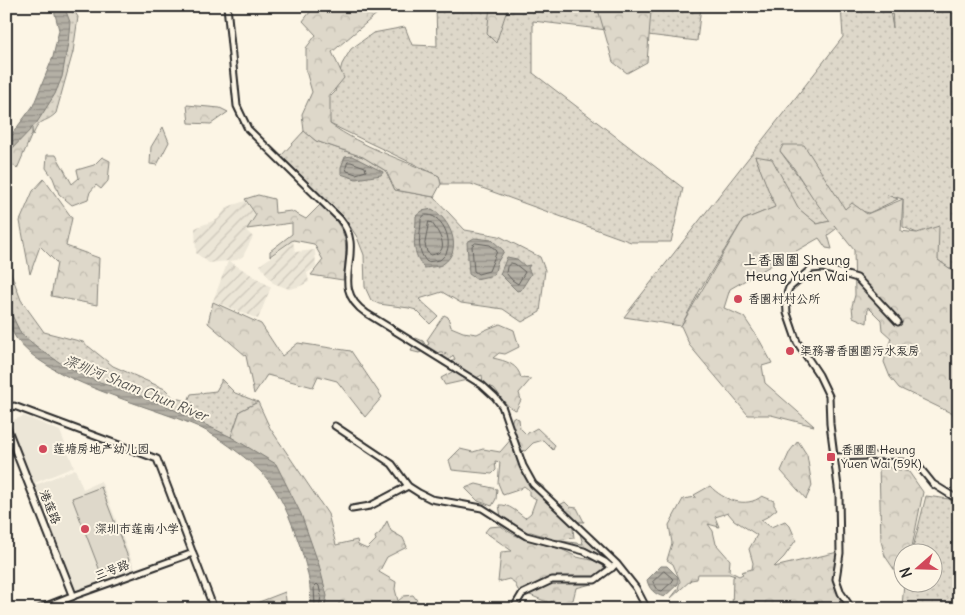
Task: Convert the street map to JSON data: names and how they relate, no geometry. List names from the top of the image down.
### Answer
{
  "streets": {
    "street": ["港莲路", "三号路"]
  },
  "crossings": [
    ["港莲路", "三号路"]
  ],
  "districts": ["上香園圍 Sheung Heung Yuen Wai"],
  "water": ["深圳河 Sham Chun River"],
  "places": {
    "other": [
      "香園村村公所",
      "渠務署香園圍污水泵房",
      "莲塘房地产幼儿园",
      "深圳市莲南小学"
    ],
    "transit": ["香園圍 Heung Yuen Wai (59K)"]
  },
  "north": "left"
}
